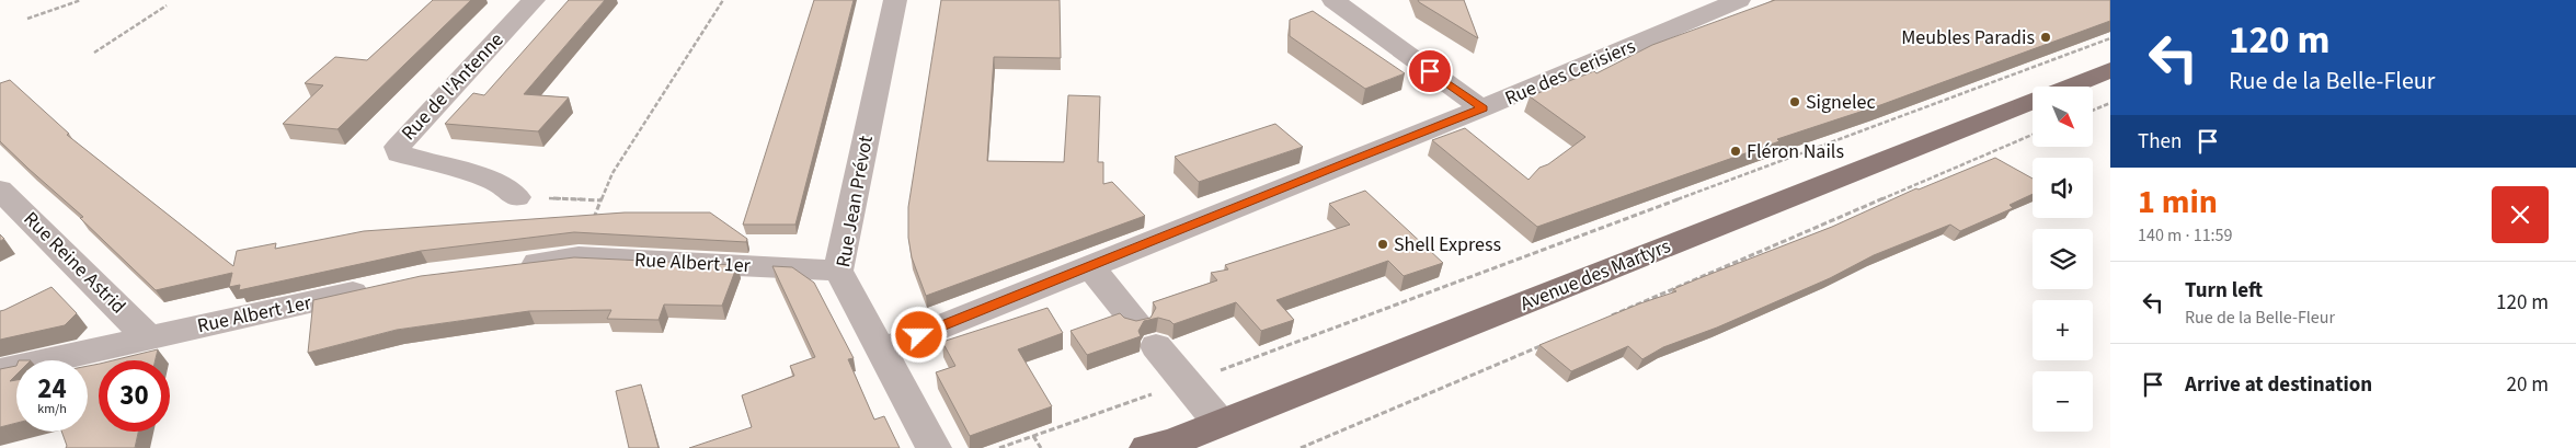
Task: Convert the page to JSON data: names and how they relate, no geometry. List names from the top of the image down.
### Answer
{
  "streets": {
    "main road": ["Avenue des Martyrs"],
    "street": [
      "Rue des Cerisiers",
      "Rue de l'Antenne",
      "Rue Jean Prévot",
      "Rue Reine Astrid",
      "Rue Albert 1er"
    ]
  },
  "crossings": [
    ["Rue des Cerisiers", "Rue Jean Prévot"],
    ["Rue Jean Prévot", "Rue Albert 1er"],
    ["Rue Reine Astrid", "Rue Albert 1er"]
  ],
  "places": [
    "Meubles Paradis",
    "Signelec",
    "Fléron Nails",
    "Shell Express"
  ],
  "north": "bottom right",
  "page": {
    "turn": ["120 m", "Rue de la Belle-Fleur"],
    "map_buttons": ["+", "−"],
    "then": "Then",
    "heading": ["1 min", "140 m · 11:59"],
    "list": [
      {
        "name": "Turn left",
        "note": "Rue de la Belle-Fleur",
        "value": "120 m"
      },
      {
        "name": "Arrive at destination",
        "value": "20 m"
      }
    ],
    "speed": "24 km/h",
    "limit": "30"
  }
}
